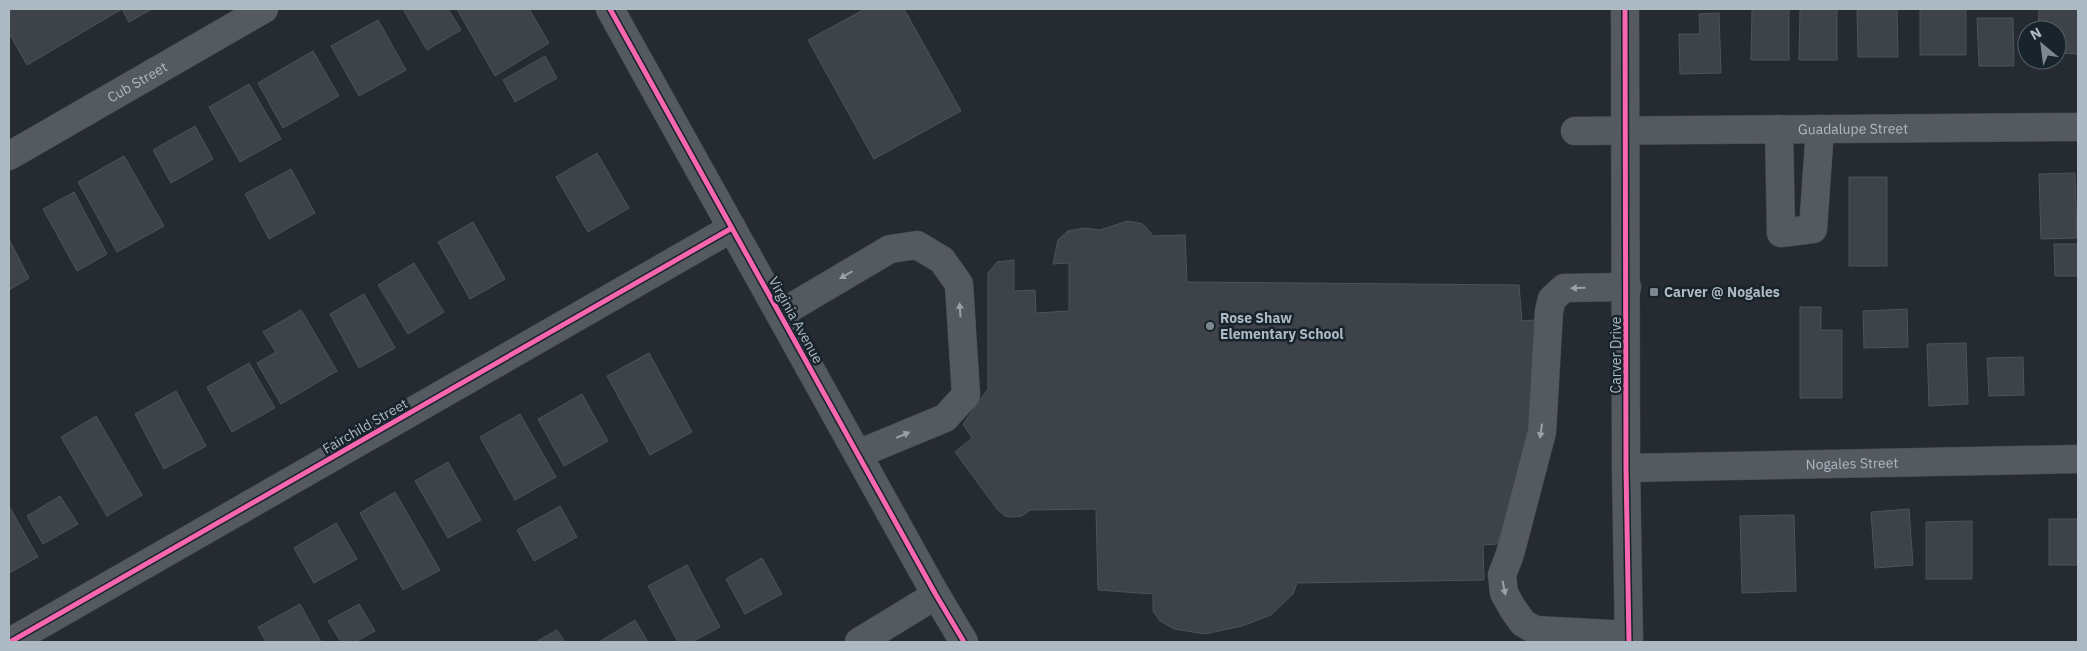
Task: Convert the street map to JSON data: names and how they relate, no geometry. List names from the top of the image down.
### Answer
{
  "streets": {
    "street": [
      "Cub Street",
      "Guadalupe Street",
      "Virginia Avenue",
      "Carver Drive",
      "Fairchild Street",
      "Nogales Street"
    ]
  },
  "crossings": [
    ["Guadalupe Street", "Carver Drive"],
    ["Virginia Avenue", "Fairchild Street"],
    ["Carver Drive", "Nogales Street"]
  ],
  "places": {
    "transit": ["Carver @ Nogales"],
    "other": ["Rose Shaw Elementary School"]
  },
  "north": "top left"
}
